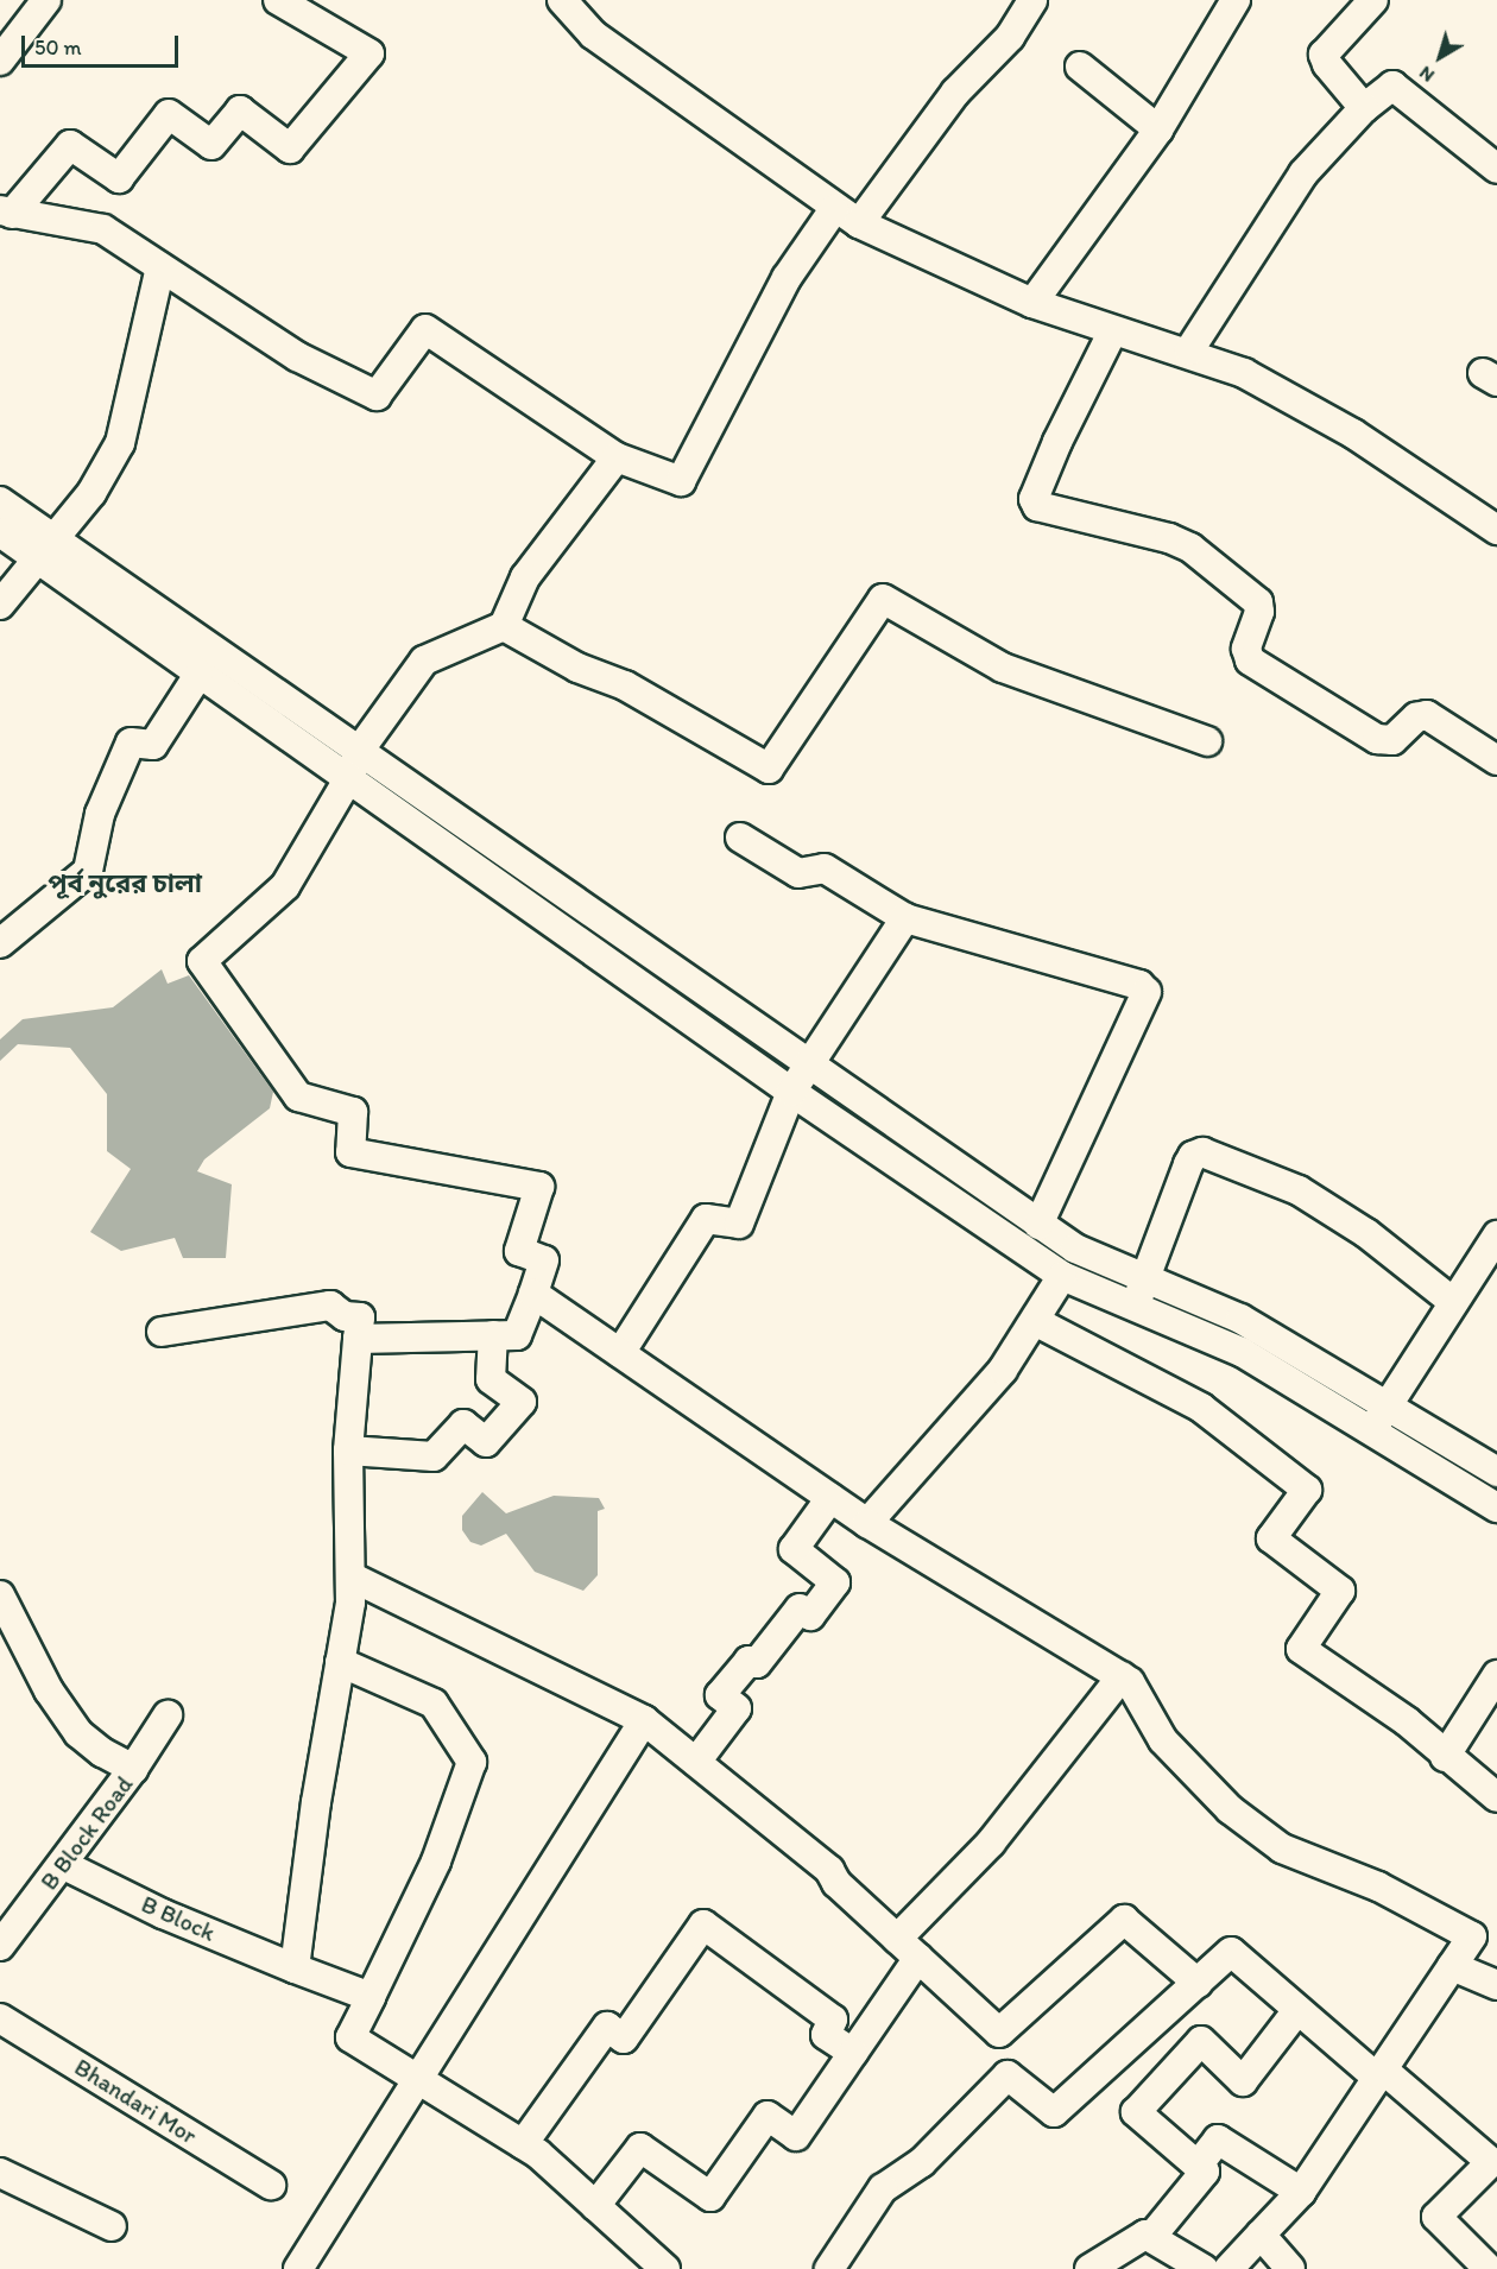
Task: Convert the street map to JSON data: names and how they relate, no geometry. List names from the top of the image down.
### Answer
{
  "streets": {
    "street": ["B Block Road", "B Block", "Bhandari Mor"]
  },
  "crossings": [
    ["B Block Road", "B Block"]
  ],
  "districts": ["পূর্ব নুরের চালা"],
  "scale_bar": "50 m",
  "north": "bottom left"
}
